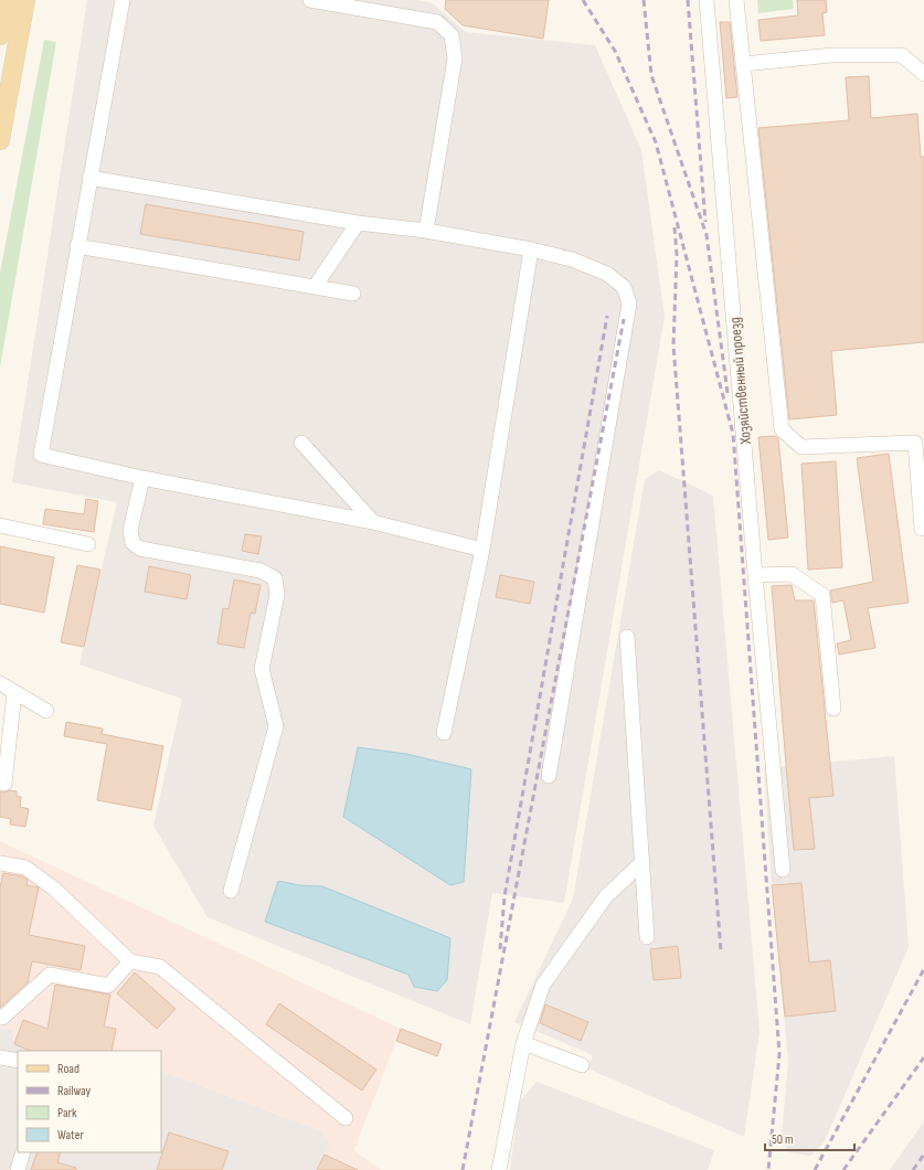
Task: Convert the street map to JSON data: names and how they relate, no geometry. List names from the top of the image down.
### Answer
{
  "streets": {
    "street": ["Хозяйственный проезд"]
  },
  "legend": [
    "Road",
    "Railway",
    "Park",
    "Water"
  ],
  "scale_bar": "50 m"
}
